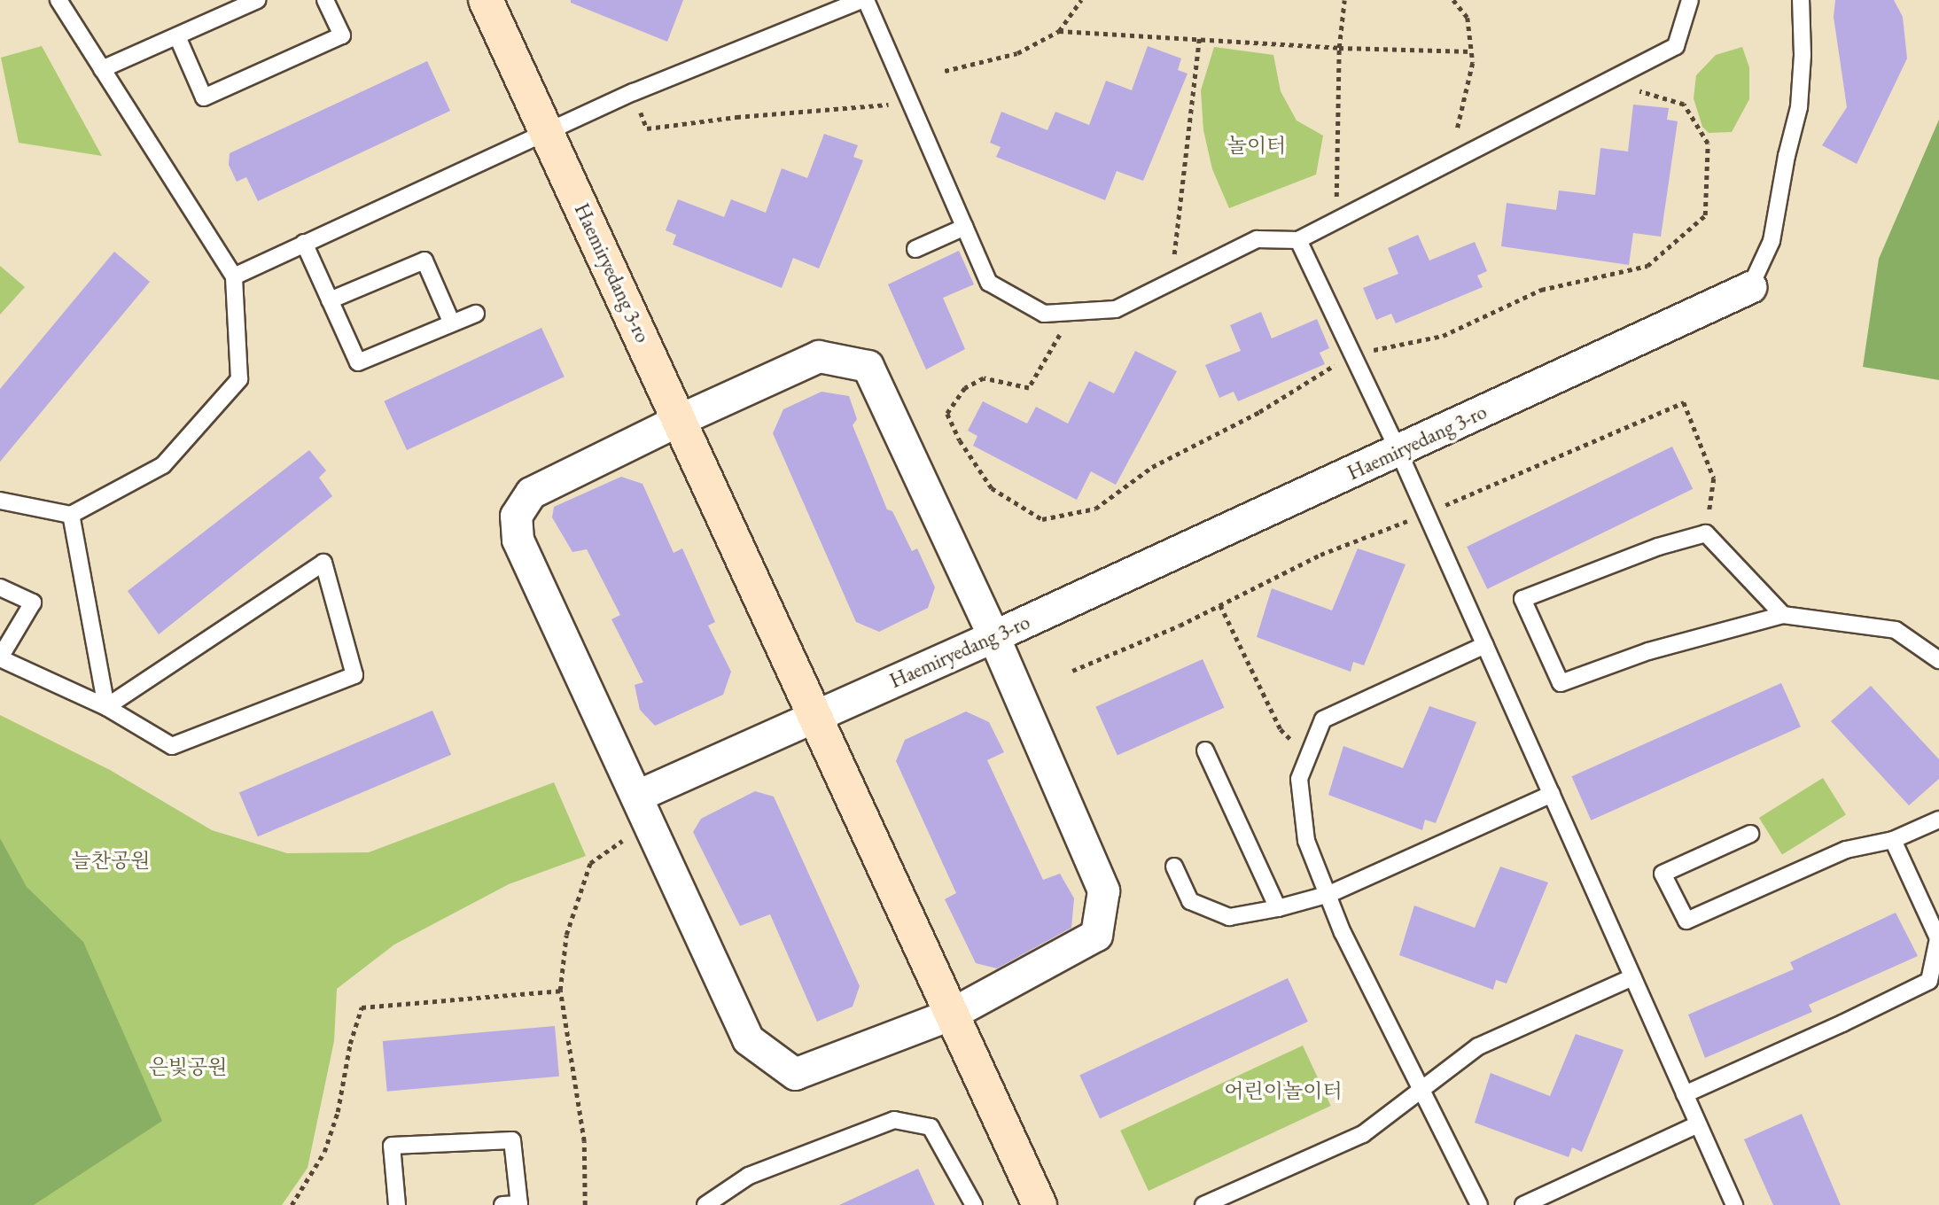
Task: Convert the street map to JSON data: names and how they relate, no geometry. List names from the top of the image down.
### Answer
{
  "streets": {
    "street": ["Haemiryedang 3-ro"]
  },
  "parks": [
    "놀이터",
    "늘찬공원",
    "은빛공원",
    "어린이놀이터"
  ]
}
